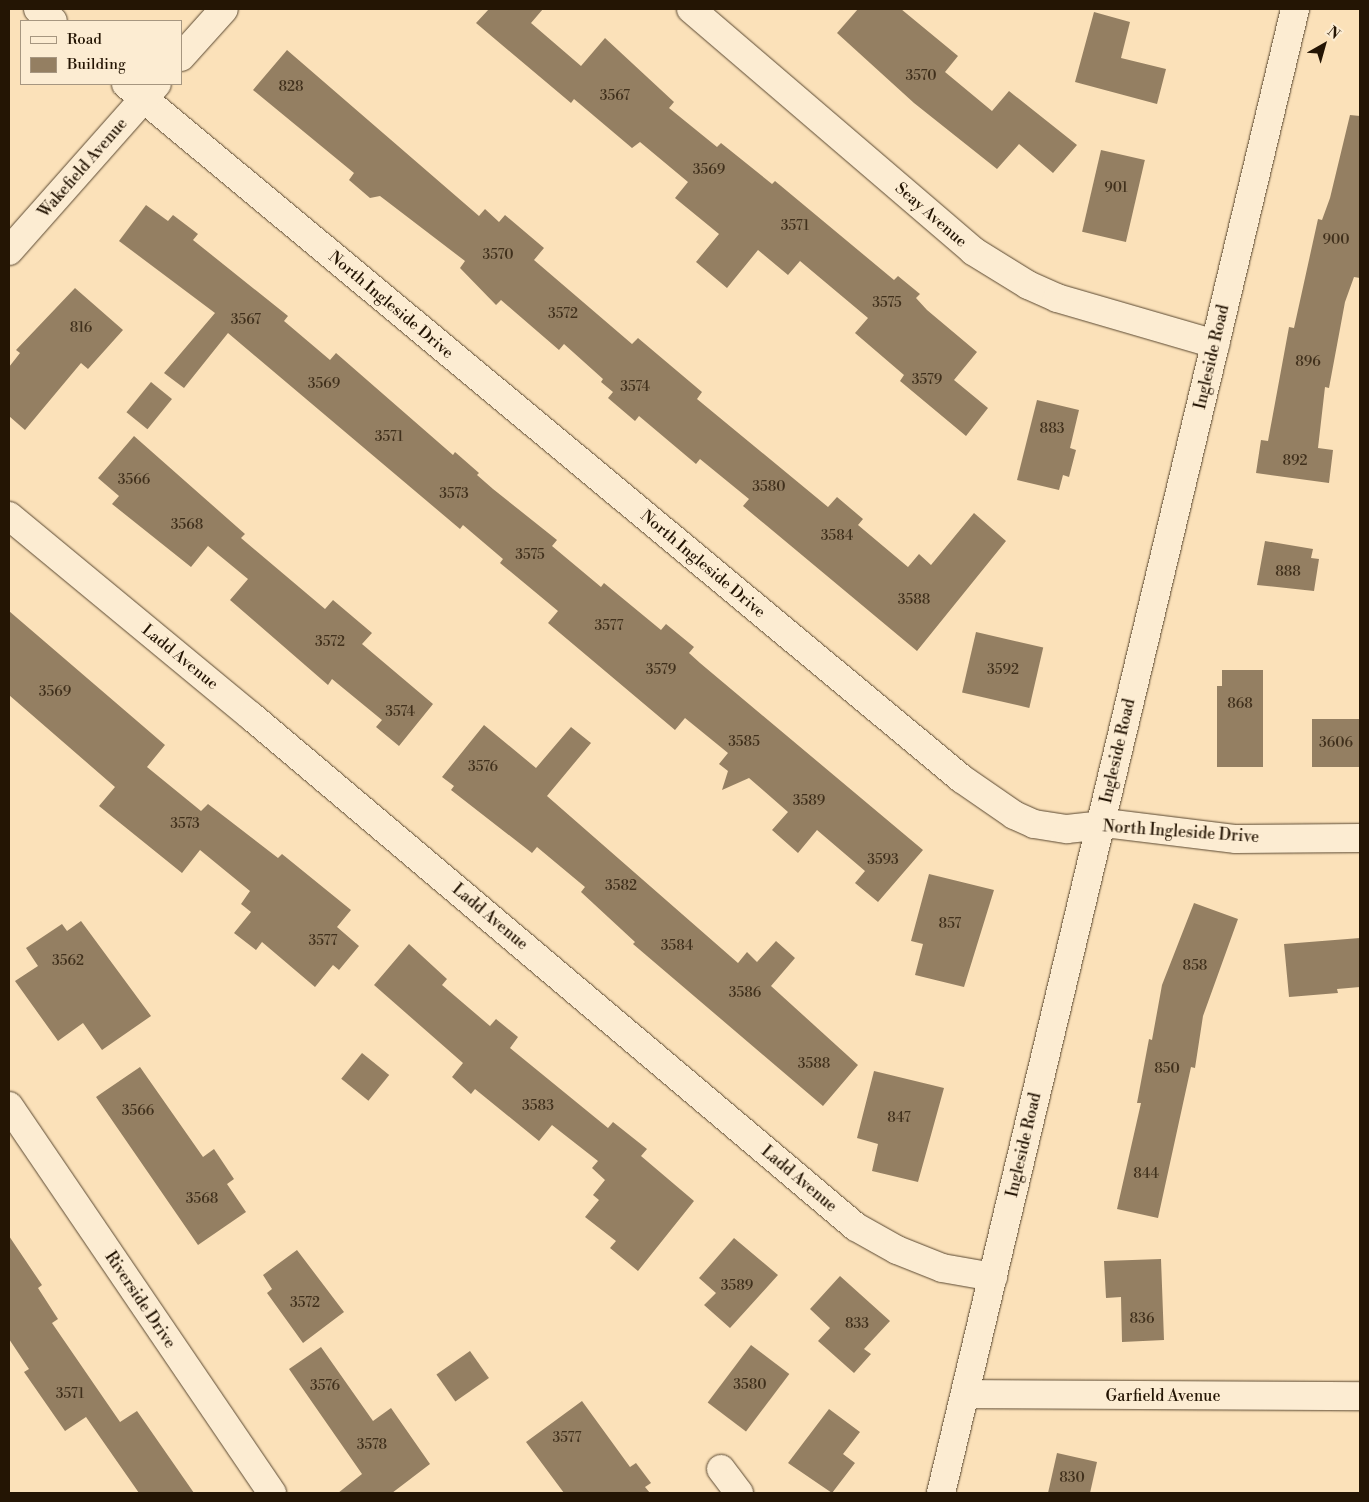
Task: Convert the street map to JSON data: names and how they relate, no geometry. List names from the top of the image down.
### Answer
{
  "streets": {
    "street": [
      "Wakefield Avenue",
      "Seay Avenue",
      "North Ingleside Drive",
      "Ingleside Road",
      "Ladd Avenue",
      "Riverside Drive",
      "Garfield Avenue"
    ]
  },
  "crossings": [
    ["Wakefield Avenue", "North Ingleside Drive"],
    ["Seay Avenue", "Ingleside Road"],
    ["North Ingleside Drive", "Ingleside Road"],
    ["Ingleside Road", "Ladd Avenue"],
    ["Ingleside Road", "Garfield Avenue"]
  ],
  "house_numbers": [
    "3570",
    "828",
    "3567",
    "3569",
    "901",
    "3571",
    "900",
    "3570",
    "3575",
    "3572",
    "3567",
    "816",
    "896",
    "3579",
    "3569",
    "3574",
    "883",
    "3571",
    "892",
    "3566",
    "3580",
    "3573",
    "3568",
    "3584",
    "3575",
    "888",
    "3588",
    "3577",
    "3572",
    "3579",
    "3592",
    "3569",
    "868",
    "3574",
    "3585",
    "3606",
    "3576",
    "3589",
    "3573",
    "3593",
    "3582",
    "857",
    "3577",
    "3584",
    "3562",
    "858",
    "3586",
    "3588",
    "850",
    "3583",
    "3566",
    "847",
    "844",
    "3568",
    "3589",
    "3572",
    "836",
    "833",
    "3580",
    "3576",
    "3571",
    "3577",
    "3578",
    "830"
  ],
  "legend": ["Road", "Building"],
  "north": "top right"
}
